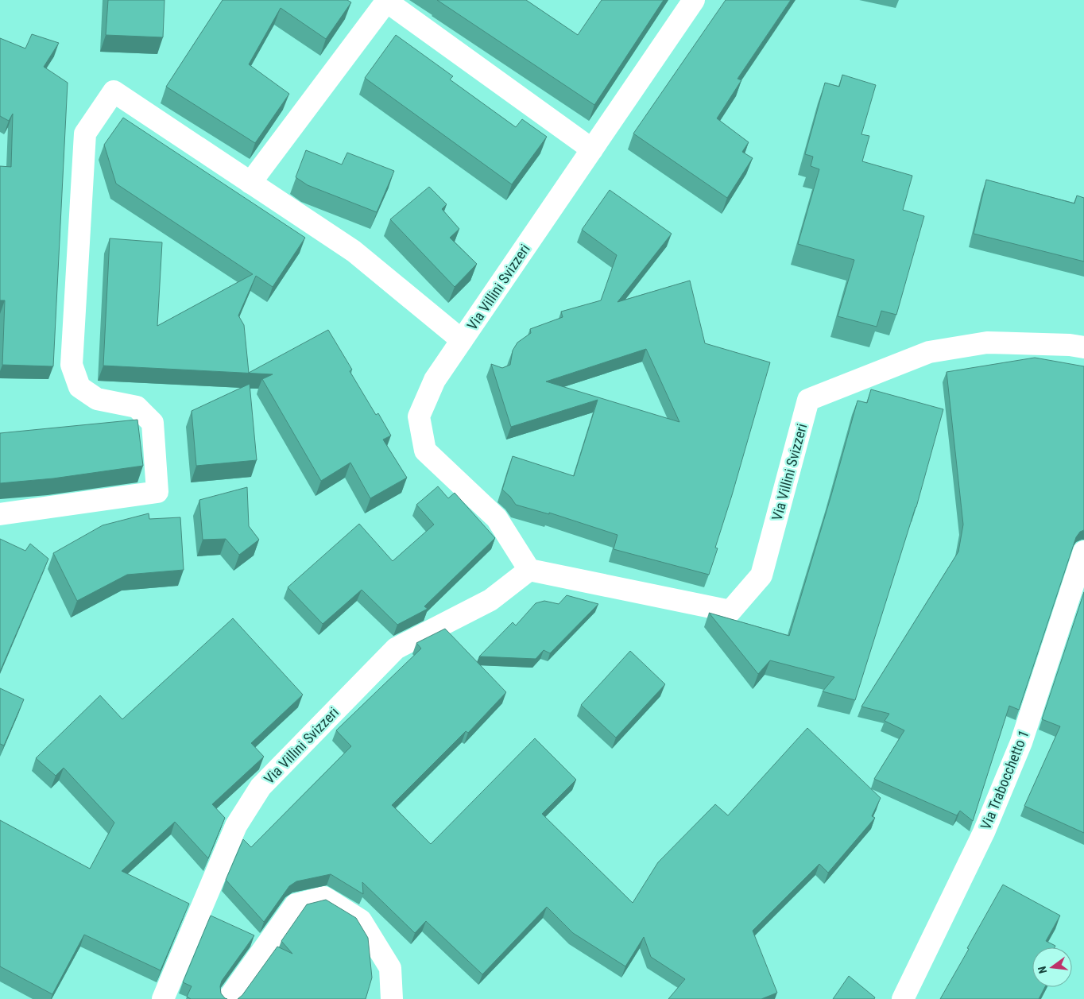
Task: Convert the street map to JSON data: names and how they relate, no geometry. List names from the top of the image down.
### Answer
{
  "streets": {
    "street": ["Via Villini Svizzeri", "Via Trabocchetto 1"]
  },
  "north": "left"
}
